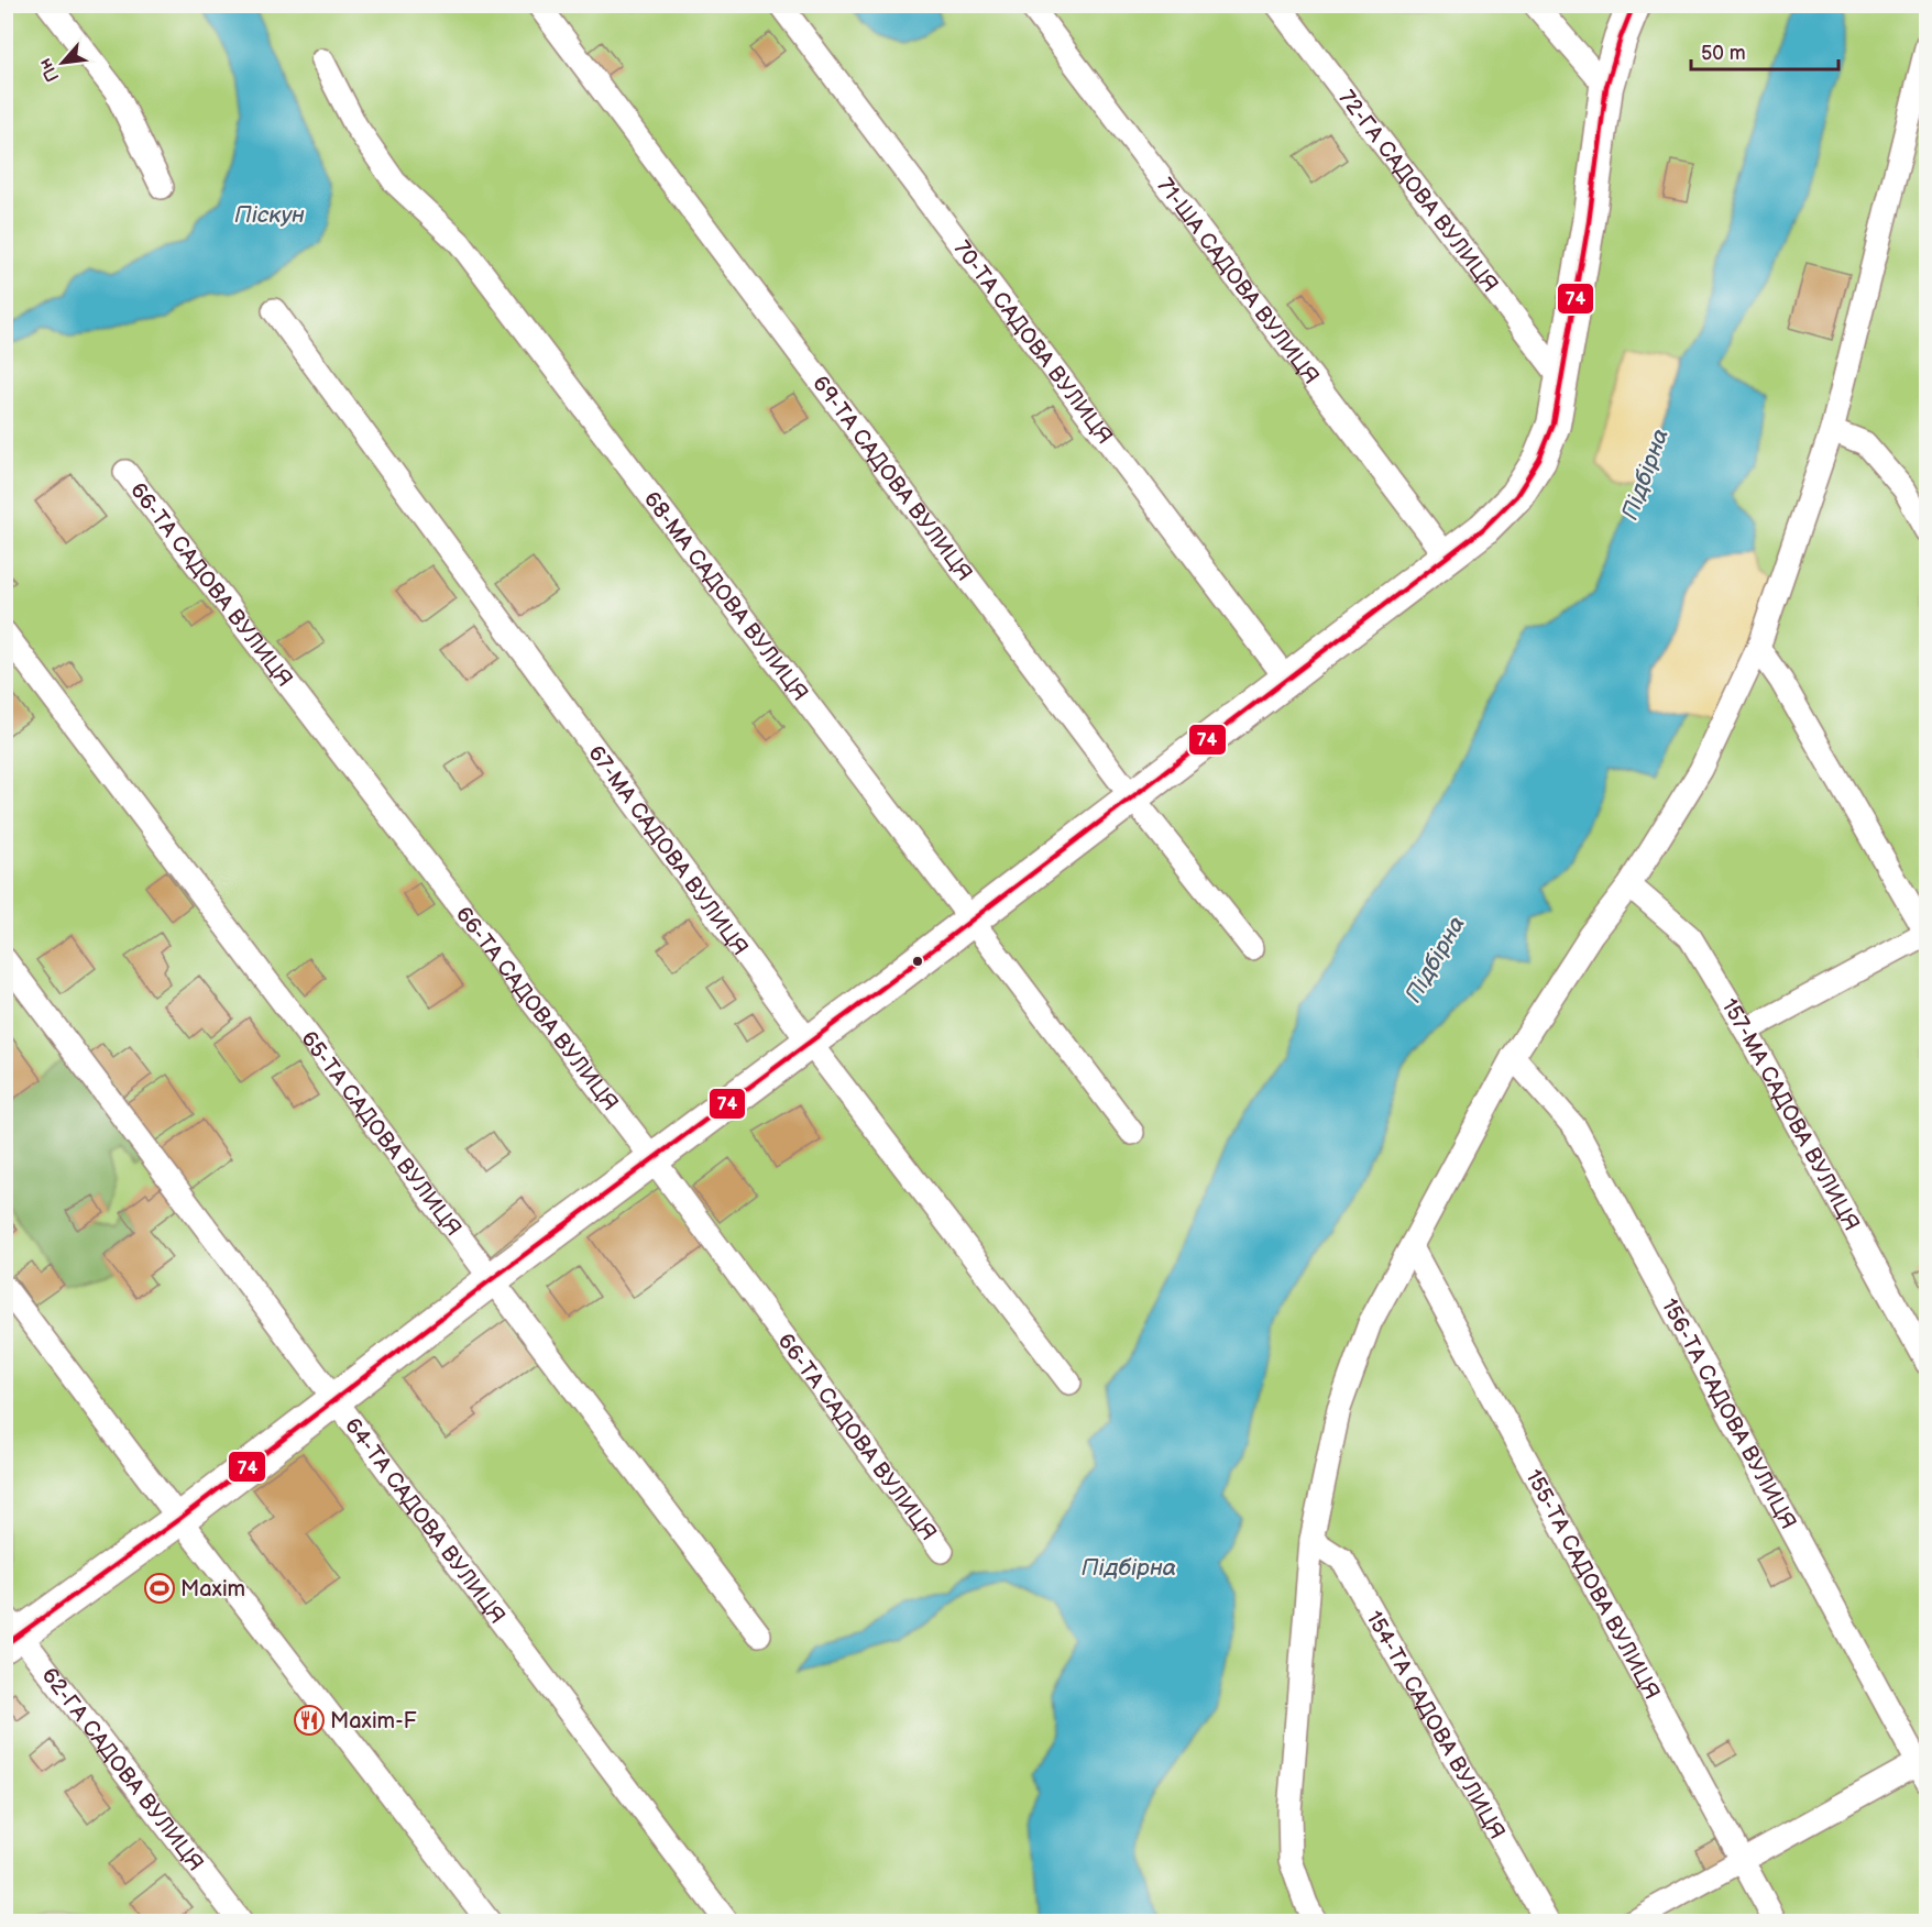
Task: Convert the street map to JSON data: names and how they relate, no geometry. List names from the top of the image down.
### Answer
{
  "streets": {
    "street": [
      "72-ГА САДОВА ВУЛИЦЯ",
      "71-ША САДОВА ВУЛИЦЯ",
      "70-ТА САДОВА ВУЛИЦЯ",
      "69-ТА САДОВА ВУЛИЦЯ",
      "66-ТА САДОВА ВУЛИЦЯ",
      "68-МА САДОВА ВУЛИЦЯ",
      "67-МА САДОВА ВУЛИЦЯ",
      "157-МА САДОВА ВУЛИЦЯ",
      "65-ТА САДОВА ВУЛИЦЯ",
      "156-ТА САДОВА ВУЛИЦЯ",
      "64-ТА САДОВА ВУЛИЦЯ",
      "155-ТА САДОВА ВУЛИЦЯ",
      "154-ТА САДОВА ВУЛИЦЯ",
      "62-ГА САДОВА ВУЛИЦЯ"
    ]
  },
  "water": ["Піскун", "Підбірна"],
  "places": {
    "sports": ["Maxim"],
    "restaurant": ["Maxim-F"]
  },
  "lines": ["transit line 74"],
  "scale_bar": "50 m",
  "north": "bottom left"
}
